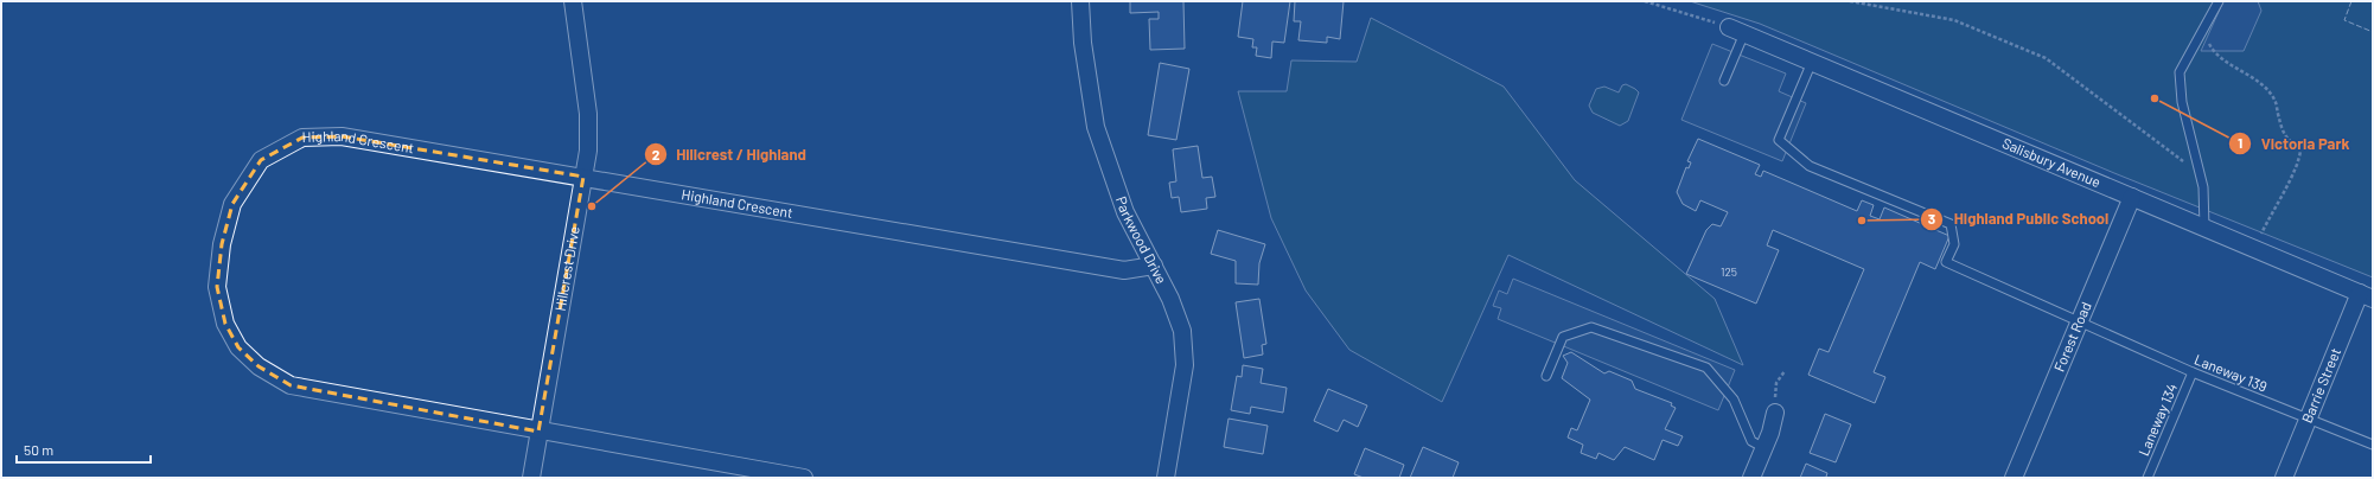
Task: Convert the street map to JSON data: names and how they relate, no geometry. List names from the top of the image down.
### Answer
{
  "streets": {
    "street": [
      "Highland Crescent",
      "Salisbury Avenue",
      "Parkwood Drive",
      "Hillcrest Drive",
      "Forest Road",
      "Barrie Street"
    ],
    "lane": ["Laneway 139", "Laneway 134"]
  },
  "crossings": [
    ["Highland Crescent", "Parkwood Drive"],
    ["Highland Crescent", "Hillcrest Drive"],
    ["Salisbury Avenue", "Forest Road"],
    ["Salisbury Avenue", "Laneway 139"],
    ["Salisbury Avenue", "Barrie Street"],
    ["Forest Road", "Laneway 139"],
    ["Laneway 139", "Barrie Street"],
    ["Laneway 139", "Laneway 134"]
  ],
  "places": ["Victoria Park", "Hillcrest / Highland", "Highland Public School"],
  "house_numbers": ["125"],
  "scale_bar": "50 m"
}
